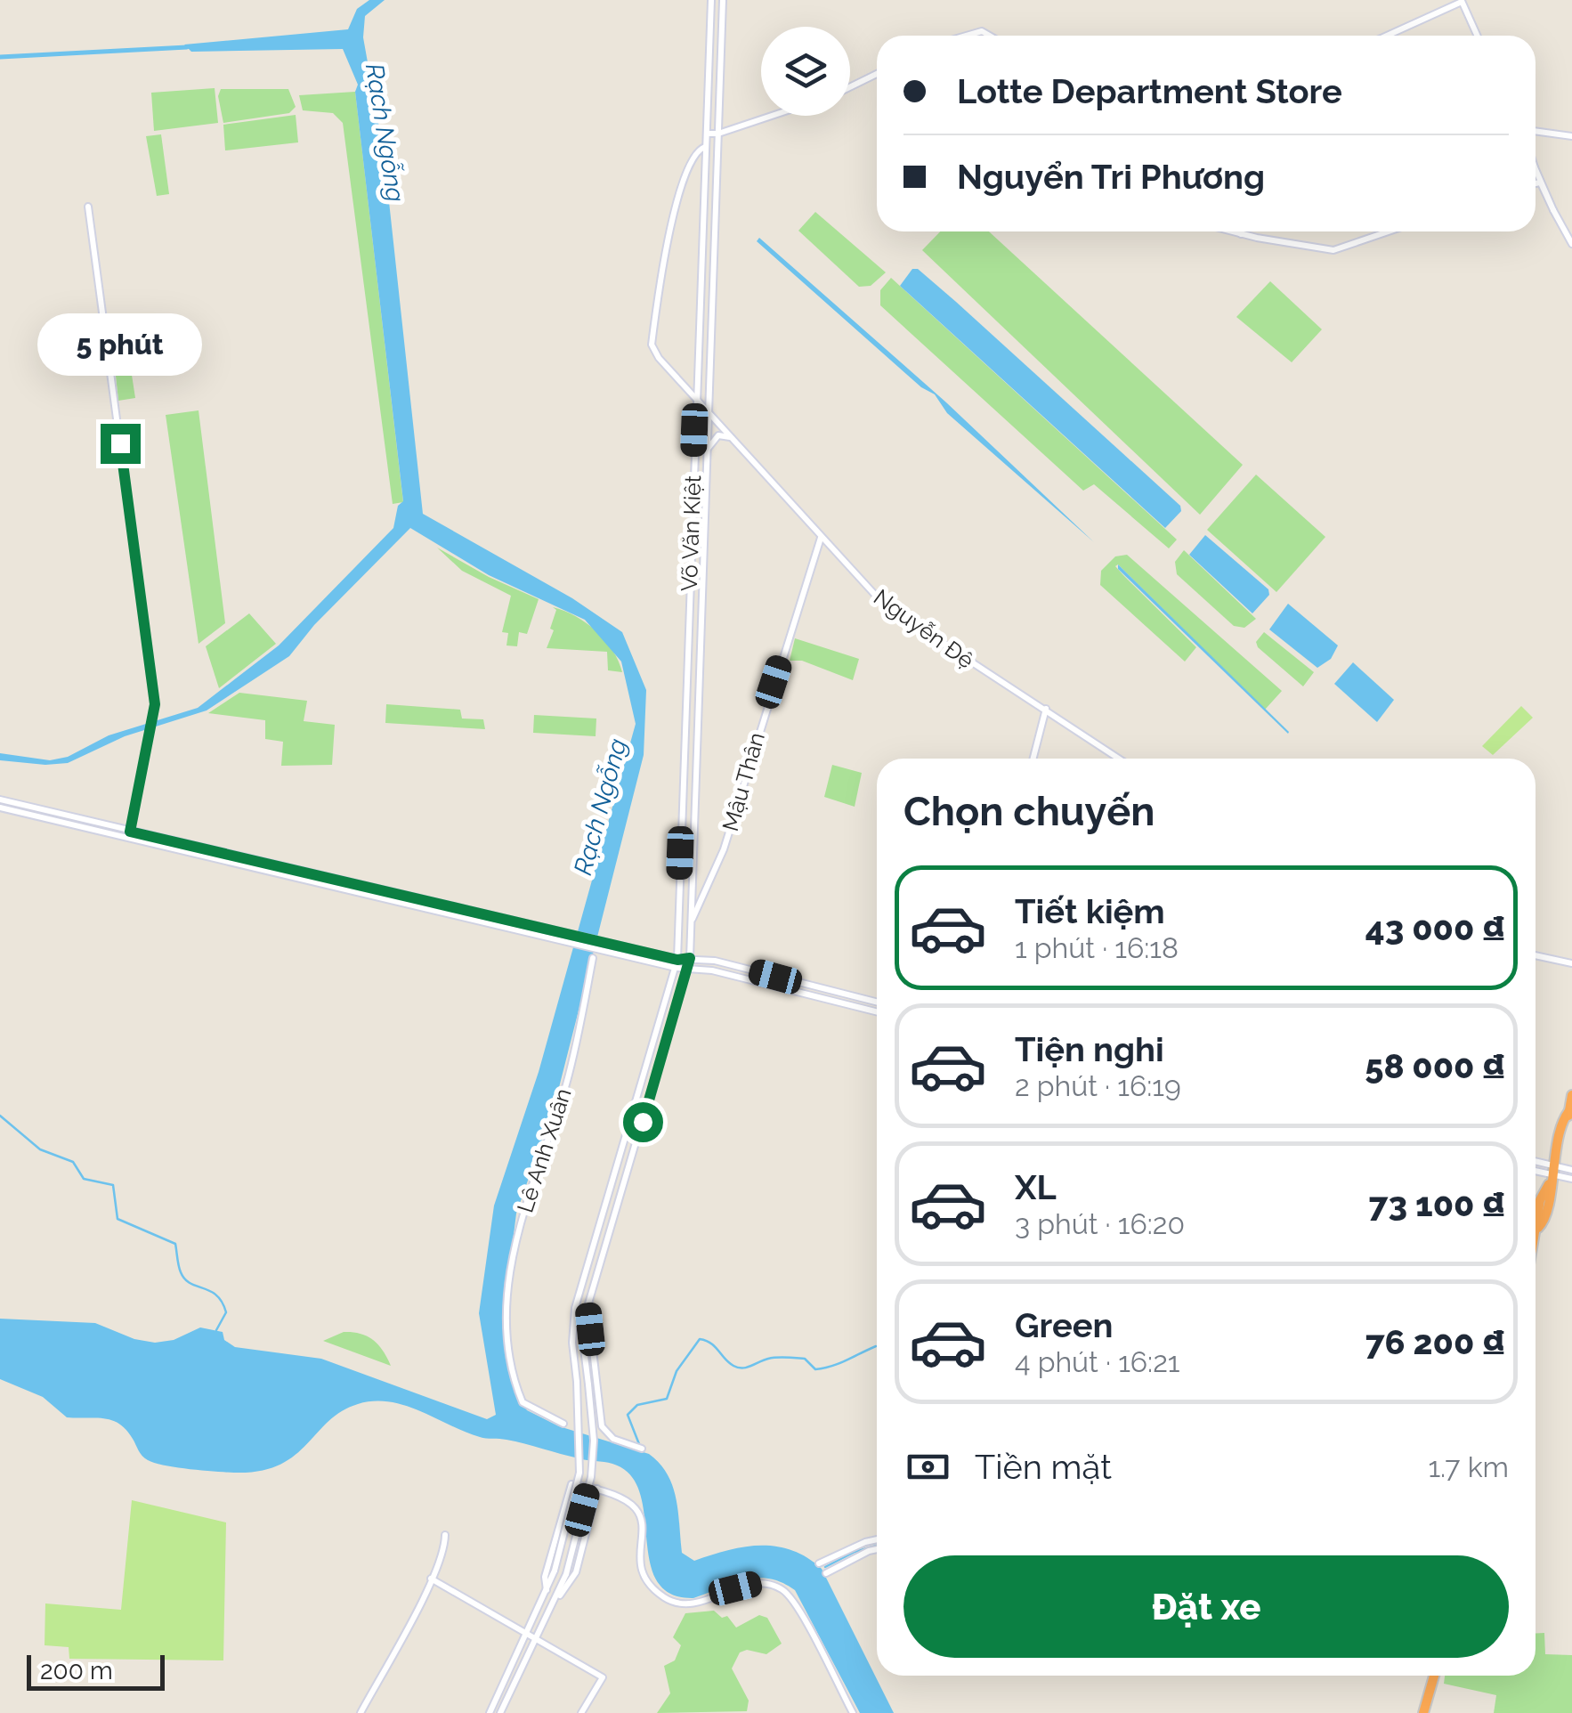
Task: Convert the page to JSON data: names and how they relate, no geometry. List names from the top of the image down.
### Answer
{
  "streets": {
    "main road": [
      "Võ Văn Kiệt",
      "Nguyễn Đệ",
      "Mậu Thân",
      "Lê Anh Xuân"
    ]
  },
  "crossings": [
    ["Võ Văn Kiệt", "Nguyễn Đệ"],
    ["Võ Văn Kiệt", "Mậu Thân"],
    ["Nguyễn Đệ", "Mậu Thân"]
  ],
  "water": ["Rạch Ngỗng"],
  "scale_bar": "200 m",
  "page": {
    "banner": ["Lotte Department Store", "Nguyển Tri Phương"],
    "bubble": "5 phút",
    "heading": "Chọn chuyến",
    "list": [
      {
        "name": "Tiết kiệm",
        "note": "1 phút · 16:18",
        "value": "43 000 ₫"
      },
      {
        "name": "Tiện nghi",
        "note": "2 phút · 16:19",
        "value": "58 000 ₫"
      },
      {
        "name": "XL",
        "note": "3 phút · 16:20",
        "value": "73 100 ₫"
      },
      {
        "name": "Green",
        "note": "4 phút · 16:21",
        "value": "76 200 ₫"
      }
    ],
    "pay": ["Tiền mặt", "1.7 km"],
    "buttons": "Đặt xe",
    "scale": "200 m"
  }
}
